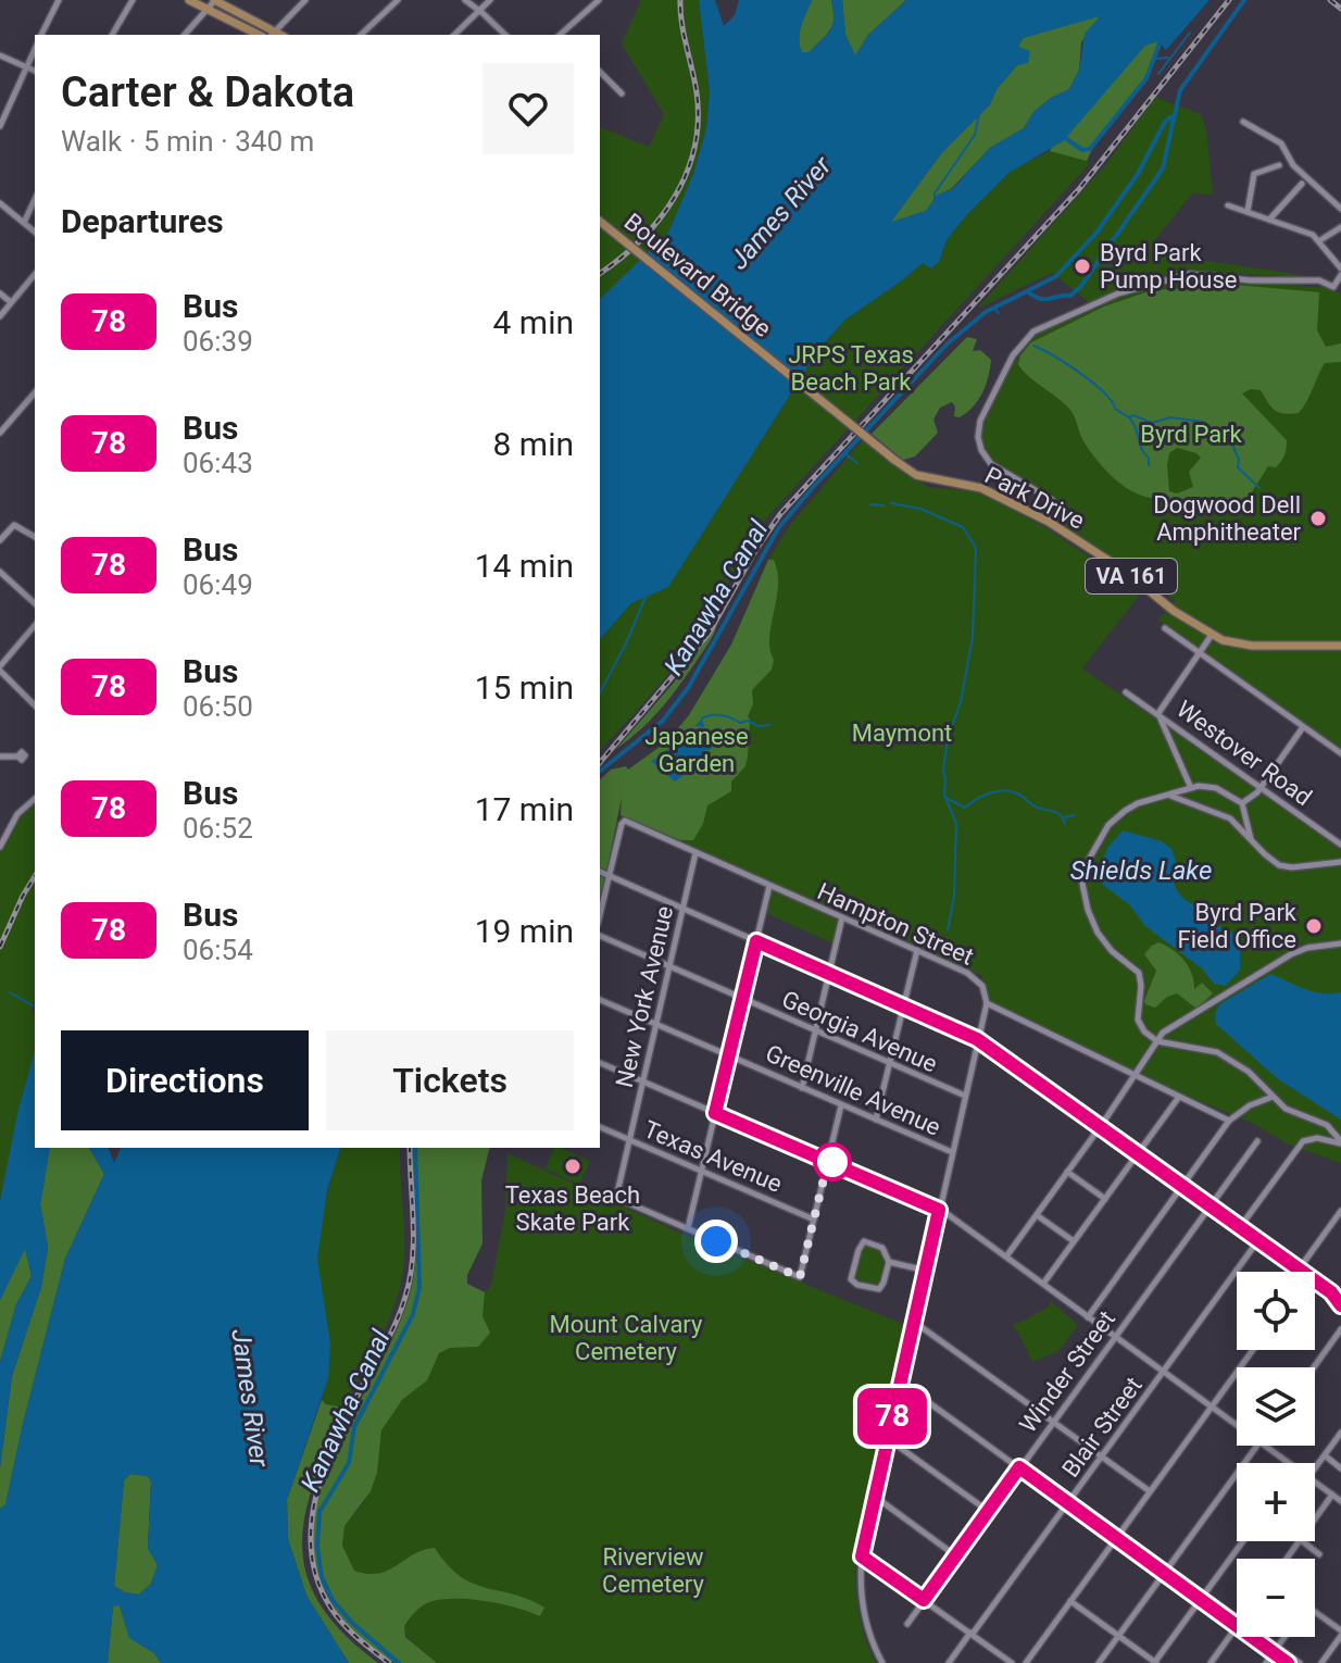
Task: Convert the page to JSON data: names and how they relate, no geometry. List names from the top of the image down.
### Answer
{
  "streets": {
    "main road": ["Boulevard Bridge", "Park Drive", "VA 161"],
    "street": [
      "Westover Road",
      "Hampton Street",
      "New York Avenue",
      "Georgia Avenue",
      "Greenville Avenue",
      "Texas Avenue",
      "Winder Street",
      "Blair Street"
    ]
  },
  "crossings": [
    ["Boulevard Bridge", "Park Drive"],
    ["Hampton Street", "New York Avenue"],
    ["New York Avenue", "Georgia Avenue"],
    ["New York Avenue", "Greenville Avenue"],
    ["New York Avenue", "Texas Avenue"]
  ],
  "water": ["James River", "Kanawha Canal", "Shields Lake"],
  "parks": [
    "JRPS Texas Beach Park",
    "Byrd Park",
    "Maymont",
    "Japanese Garden",
    "Mount Calvary Cemetery",
    "Riverview Cemetery"
  ],
  "places": [
    "Byrd Park Pump House",
    "Dogwood Dell Amphitheater",
    "Byrd Park Field Office",
    "Texas Beach Skate Park"
  ],
  "lines": ["bus line 78"],
  "page": {
    "on_map": "78",
    "heading": [
      ["Carter & Dakota", "Walk · 5 min · 340 m"],
      "Departures"
    ],
    "list": [
      {
        "mark": "78",
        "name": "Bus",
        "note": "06:39",
        "value": "4 min"
      },
      {
        "mark": "78",
        "name": "Bus",
        "note": "06:43",
        "value": "8 min"
      },
      {
        "mark": "78",
        "name": "Bus",
        "note": "06:49",
        "value": "14 min"
      },
      {
        "mark": "78",
        "name": "Bus",
        "note": "06:50",
        "value": "15 min"
      },
      {
        "mark": "78",
        "name": "Bus",
        "note": "06:52",
        "value": "17 min"
      },
      {
        "mark": "78",
        "name": "Bus",
        "note": "06:54",
        "value": "19 min"
      }
    ],
    "buttons": ["Directions", "Tickets"],
    "map_buttons": ["+", "−"]
  }
}
